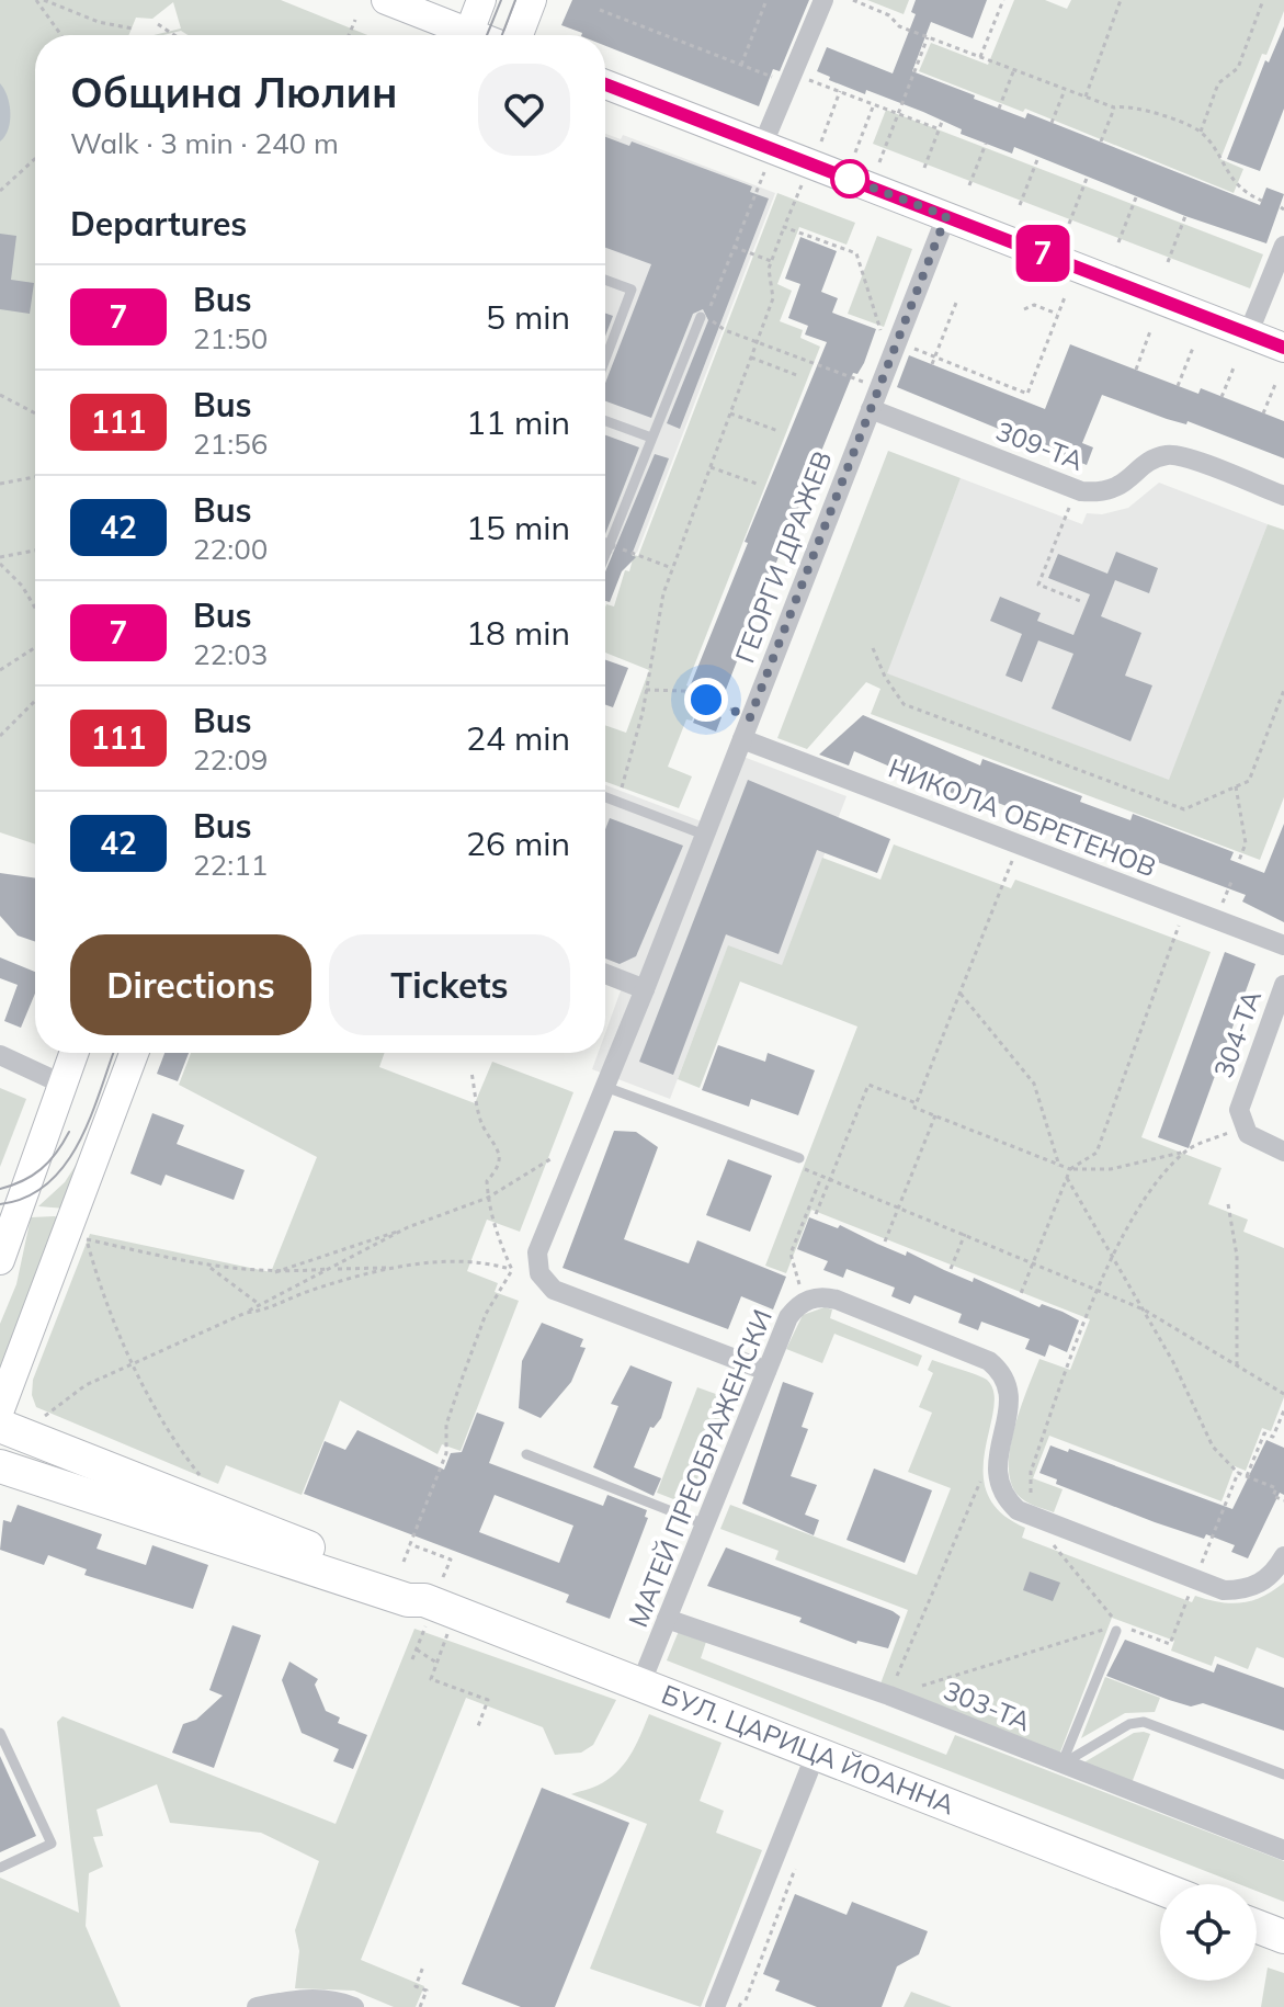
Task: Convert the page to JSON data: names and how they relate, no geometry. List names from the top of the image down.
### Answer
{
  "streets": {
    "main road": ["БУЛ. ЦАРИЦА ЙОАННА"],
    "street": [
      "309-ТА",
      "ГЕОРГИ ДРАЖЕВ",
      "НИКОЛА ОБРЕТЕНОВ",
      "304-ТА",
      "МАТЕЙ ПРЕОБРАЖЕНСКИ",
      "303-ТА"
    ]
  },
  "crossings": [
    ["309-ТА", "ГЕОРГИ ДРАЖЕВ"],
    ["ГЕОРГИ ДРАЖЕВ", "НИКОЛА ОБРЕТЕНОВ"],
    ["МАТЕЙ ПРЕОБРАЖЕНСКИ", "303-ТА"],
    ["МАТЕЙ ПРЕОБРАЖЕНСКИ", "БУЛ. ЦАРИЦА ЙОАННА"]
  ],
  "lines": ["bus line 7"],
  "page": {
    "on_map": "7",
    "heading": [
      ["Община Люлин", "Walk · 3 min · 240 m"],
      "Departures"
    ],
    "list": [
      {
        "mark": "7",
        "name": "Bus",
        "note": "21:50",
        "value": "5 min"
      },
      {
        "mark": "111",
        "name": "Bus",
        "note": "21:56",
        "value": "11 min"
      },
      {
        "mark": "42",
        "name": "Bus",
        "note": "22:00",
        "value": "15 min"
      },
      {
        "mark": "7",
        "name": "Bus",
        "note": "22:03",
        "value": "18 min"
      },
      {
        "mark": "111",
        "name": "Bus",
        "note": "22:09",
        "value": "24 min"
      },
      {
        "mark": "42",
        "name": "Bus",
        "note": "22:11",
        "value": "26 min"
      }
    ],
    "buttons": ["Directions", "Tickets"]
  }
}
